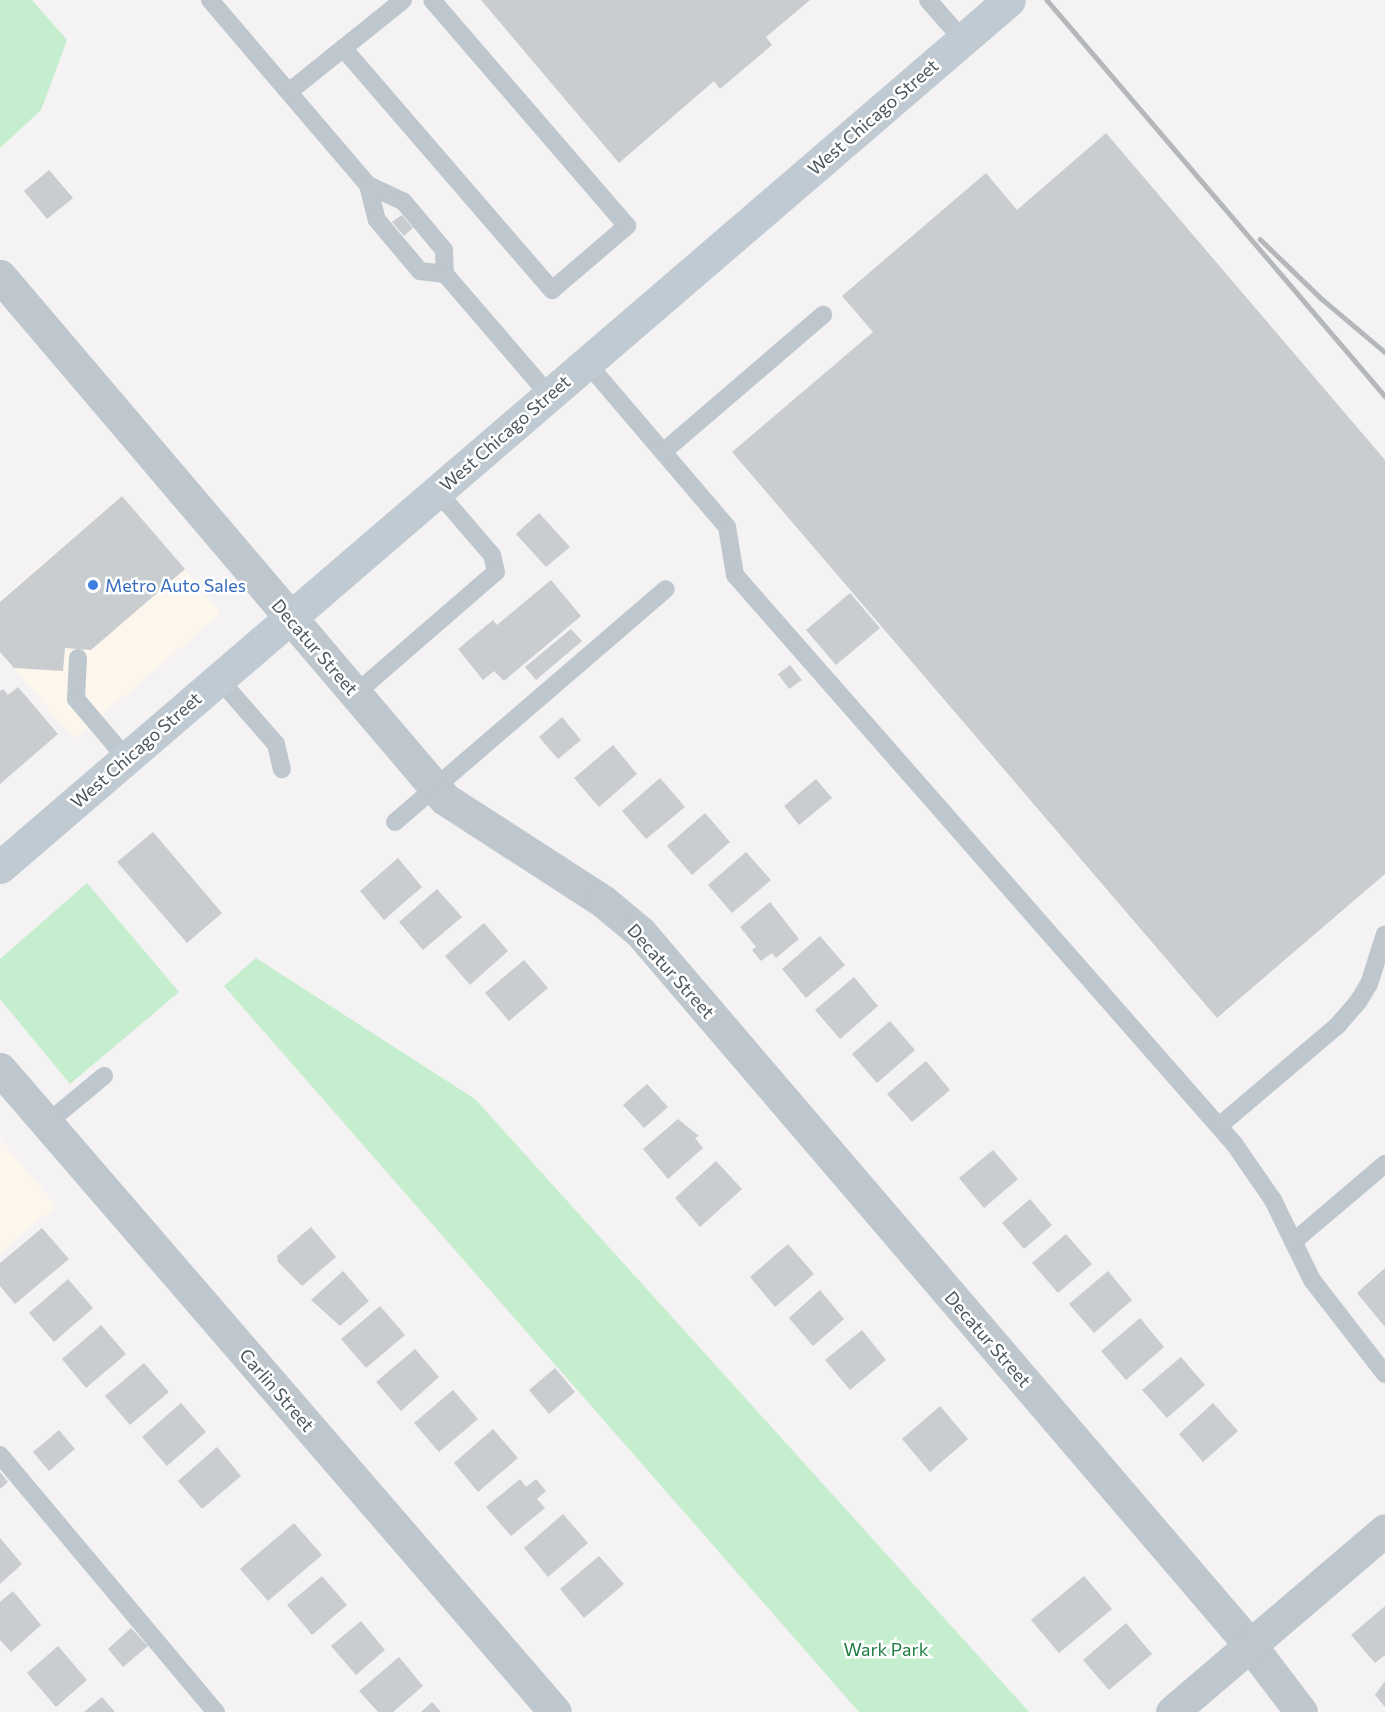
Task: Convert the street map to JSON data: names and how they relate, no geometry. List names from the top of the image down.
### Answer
{
  "streets": {
    "street": ["West Chicago Street", "Decatur Street", "Carlin Street"]
  },
  "crossings": [
    ["West Chicago Street", "Decatur Street"]
  ],
  "parks": ["Wark Park"],
  "places": ["Metro Auto Sales"]
}
